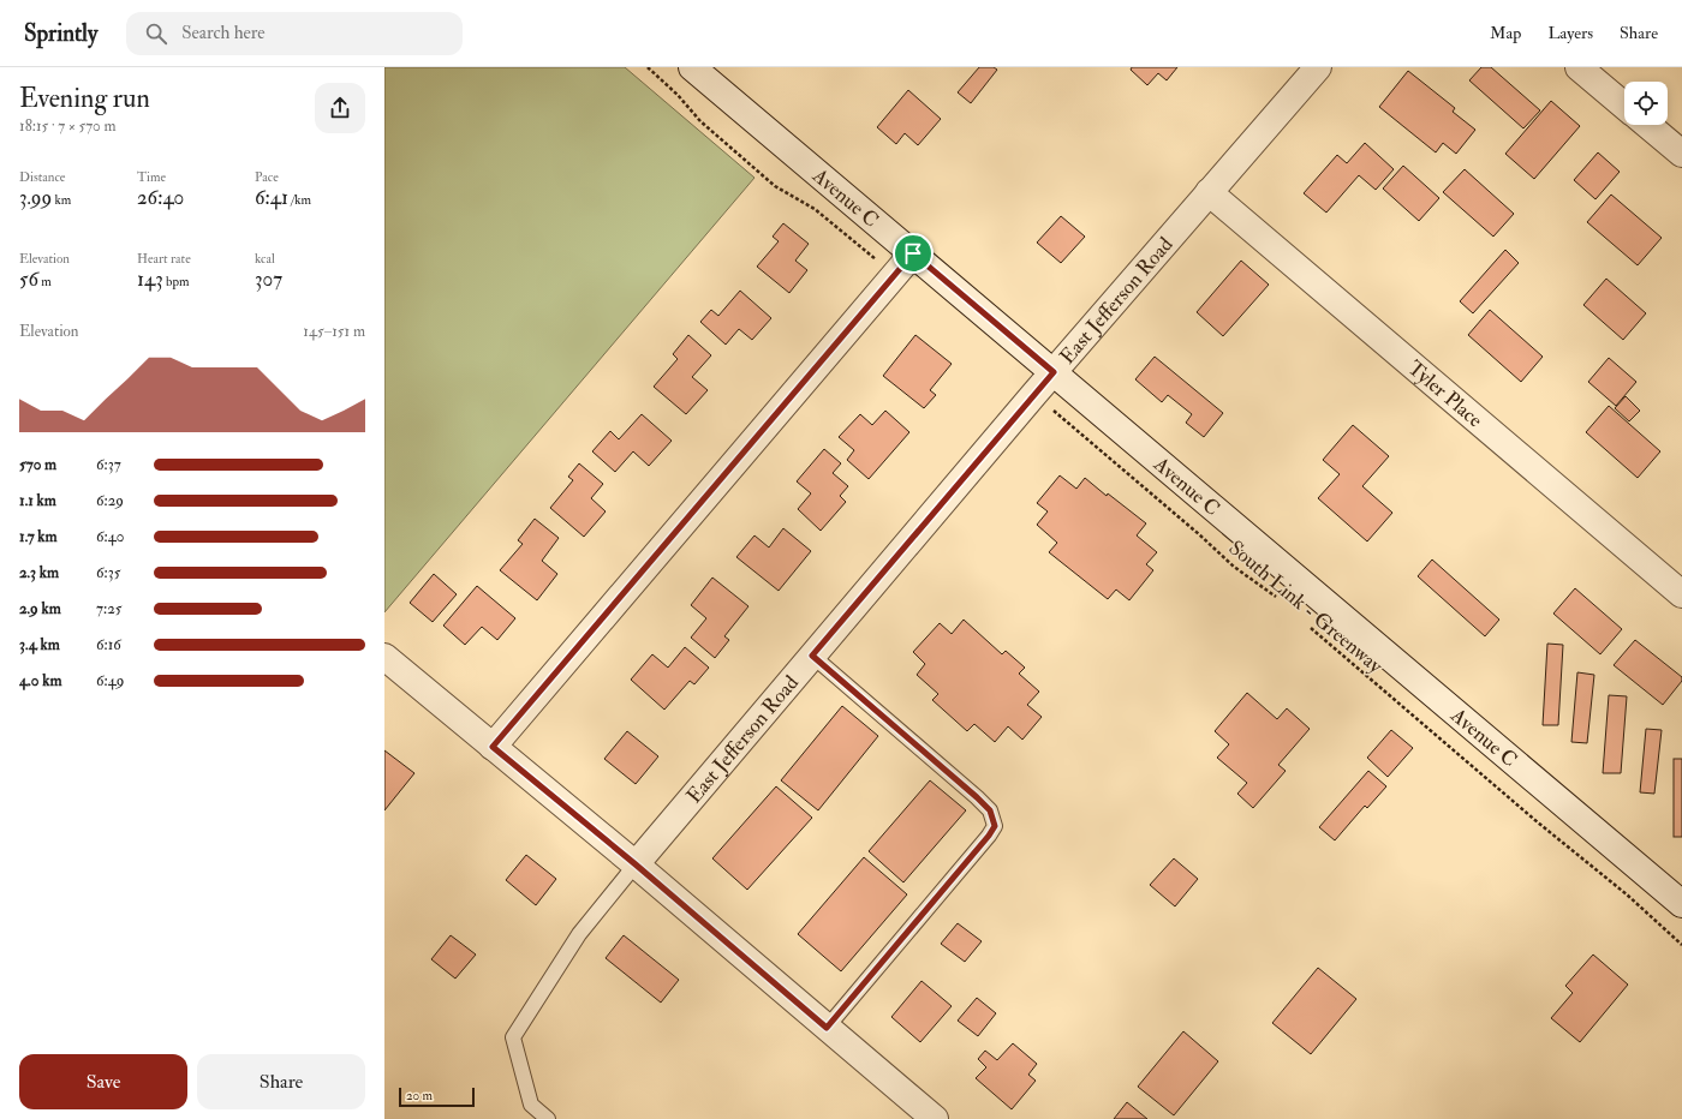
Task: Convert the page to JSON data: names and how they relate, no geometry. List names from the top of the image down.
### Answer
{
  "streets": {
    "street": ["Avenue C", "East Jefferson Road", "Tyler Place"],
    "path": ["South Link - Greenway"]
  },
  "crossings": [
    ["Avenue C", "East Jefferson Road"],
    ["East Jefferson Road", "Tyler Place"],
    ["East Jefferson Road", "South Link - Greenway"]
  ],
  "scale_bar": "20 m",
  "page": {
    "header": "Sprintly",
    "search": "Search here",
    "nav": ["Map", "Layers", "Share"],
    "heading": ["Evening run", "18:15 · 7 × 570 m"],
    "stats": [
      ["Distance", "3.99 km"],
      ["Time", "26:40"],
      ["Pace", "6:41 /km"],
      ["Elevation", "56 m"],
      ["Heart rate", "143 bpm"],
      ["kcal", "307"]
    ],
    "chart": ["Elevation", "145–151 m"],
    "list": [
      {
        "name": "570 m",
        "note": "6:37"
      },
      {
        "name": "1.1 km",
        "note": "6:29"
      },
      {
        "name": "1.7 km",
        "note": "6:40"
      },
      {
        "name": "2.3 km",
        "note": "6:35"
      },
      {
        "name": "2.9 km",
        "note": "7:25"
      },
      {
        "name": "3.4 km",
        "note": "6:16"
      },
      {
        "name": "4.0 km",
        "note": "6:49"
      }
    ],
    "buttons": ["Save", "Share"],
    "scale": "20 m"
  }
}
